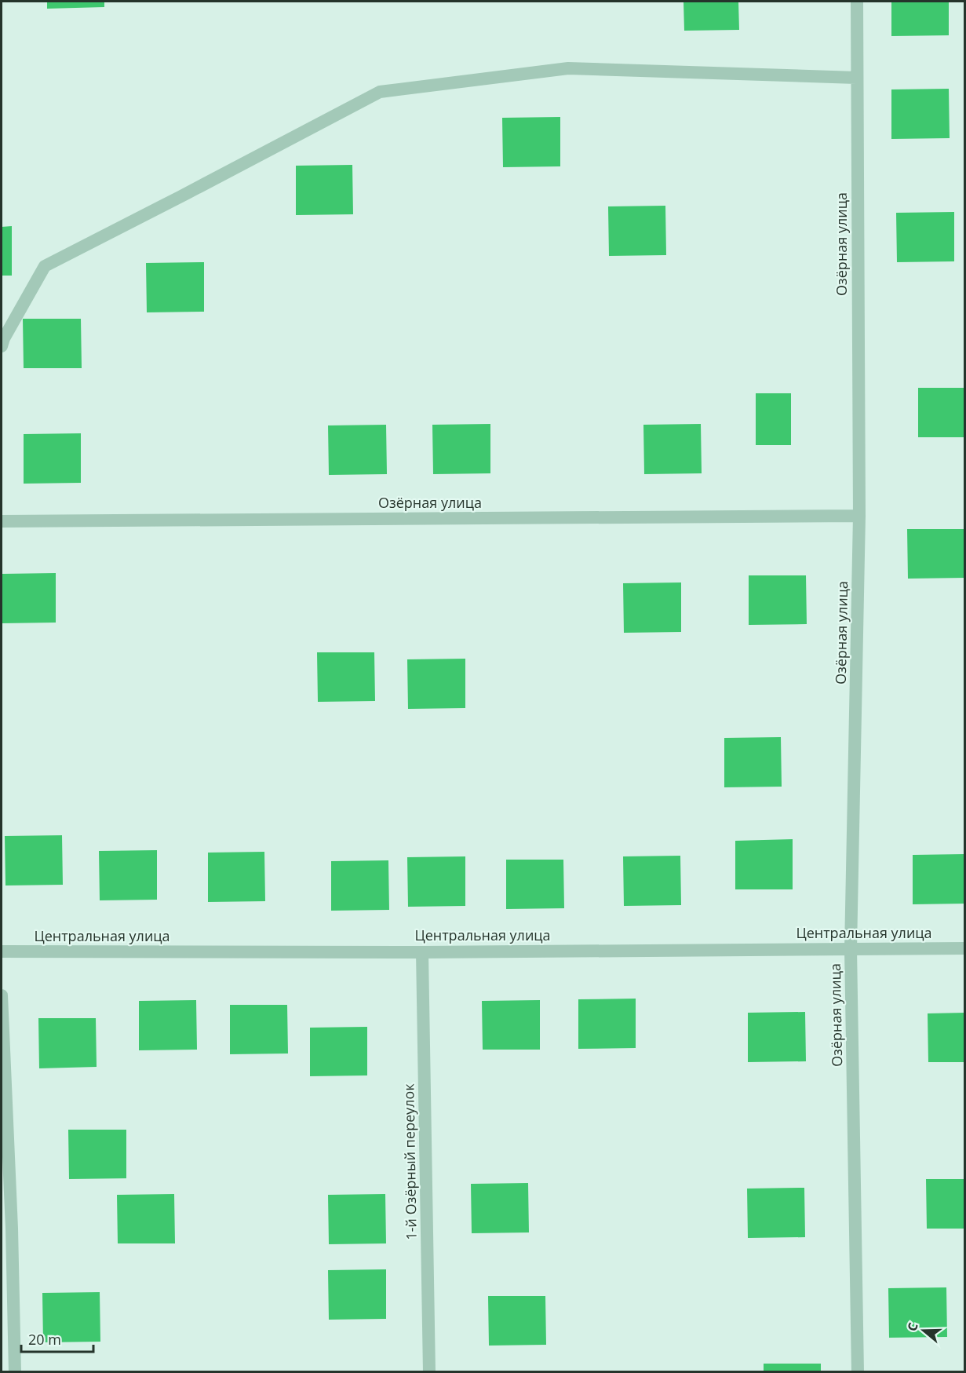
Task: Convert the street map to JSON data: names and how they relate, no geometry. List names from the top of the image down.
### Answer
{
  "streets": {
    "street": ["Озёрная улица", "Центральная улица", "1-й Озёрный переулок"]
  },
  "crossings": [
    ["Озёрная улица", "Центральная улица"],
    ["Центральная улица", "1-й Озёрный переулок"]
  ],
  "scale_bar": "20 m",
  "north": "left"
}
